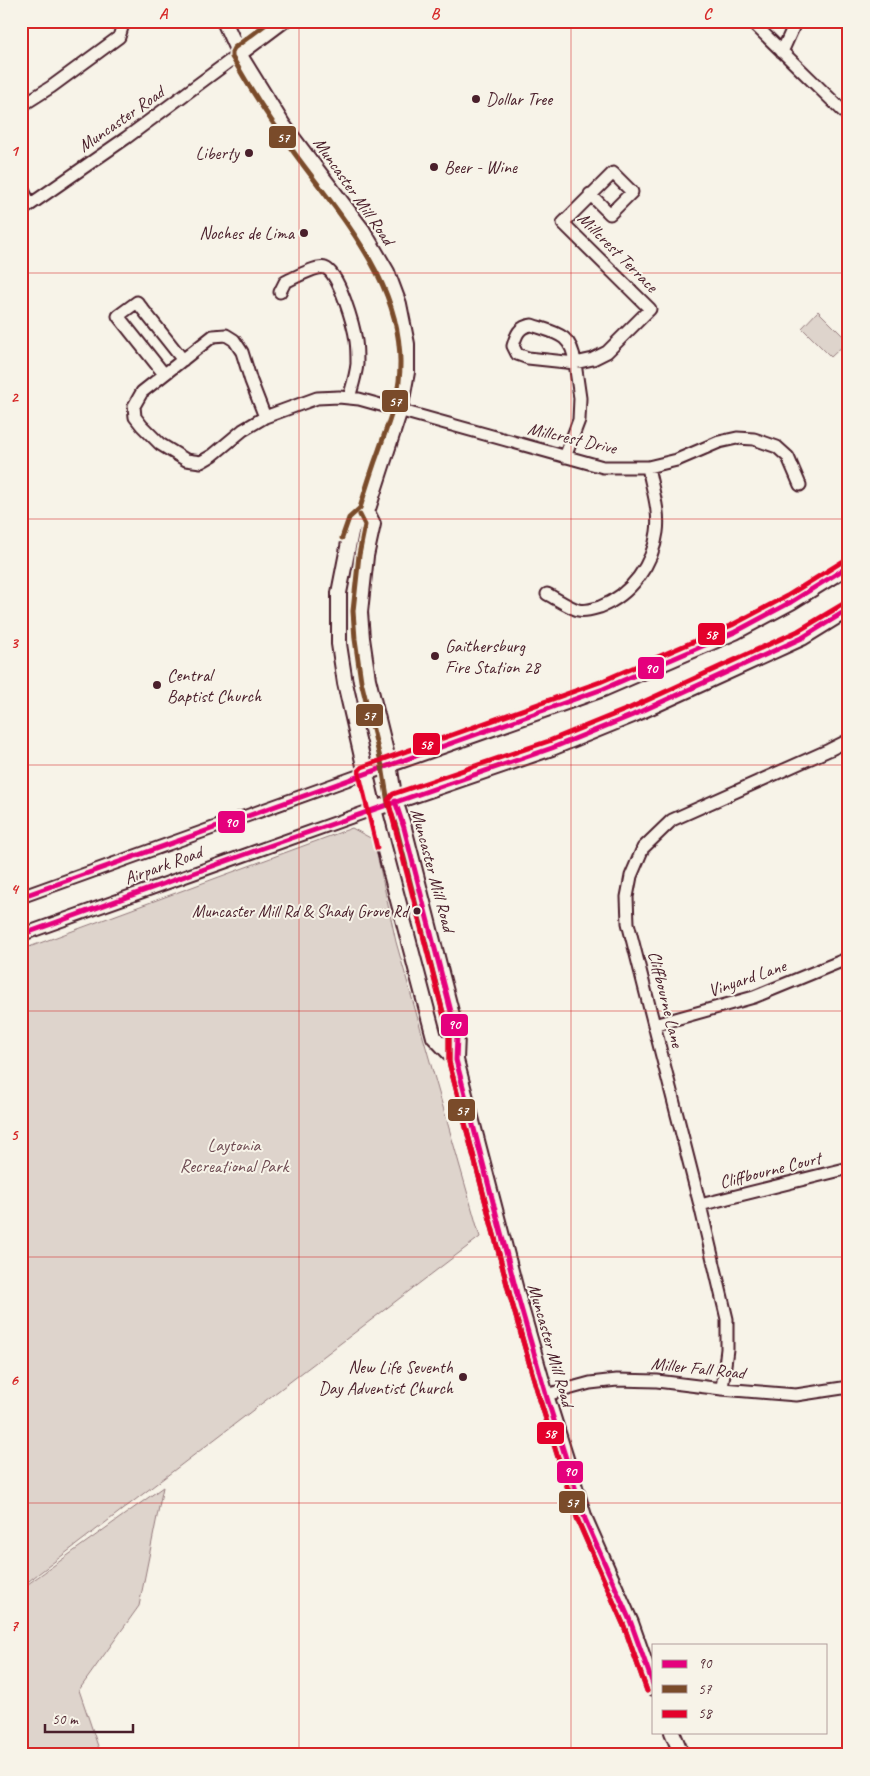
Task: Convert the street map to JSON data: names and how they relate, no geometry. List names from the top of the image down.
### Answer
{
  "streets": {
    "main road": ["Muncaster Mill Road"],
    "street": [
      "Muncaster Road",
      "Millcrest Terrace",
      "Millcrest Drive",
      "Airpark Road",
      "Vinyard Lane",
      "Cliffbourne Lane",
      "Cliffbourne Court",
      "Miller Fall Road"
    ]
  },
  "crossings": [
    ["Muncaster Road", "Muncaster Mill Road"],
    ["Muncaster Mill Road", "Millcrest Drive"],
    ["Muncaster Mill Road", "Airpark Road"],
    ["Muncaster Mill Road", "Miller Fall Road"],
    ["Millcrest Terrace", "Millcrest Drive"],
    ["Vinyard Lane", "Cliffbourne Lane"],
    ["Cliffbourne Lane", "Cliffbourne Court"],
    ["Cliffbourne Lane", "Miller Fall Road"]
  ],
  "parks": ["Laytonia Recreational Park"],
  "places": [
    "Dollar Tree",
    "Liberty",
    "Beer - Wine",
    "Noches de Lima",
    "Gaithersburg Fire Station 28",
    "Central Baptist Church",
    "Muncaster Mill Rd & Shady Grove Rd",
    "New Life Seventh Day Adventist Church"
  ],
  "lines": ["transit line 57", "transit line 58", "transit line 90"],
  "legend": ["90", "57", "58"],
  "scale_bar": "50 m",
  "grid": {
    "columns": ["A", "B", "C"],
    "rows": [
      "1",
      "2",
      "3",
      "4",
      "5",
      "6",
      "7"
    ]
  }
}
